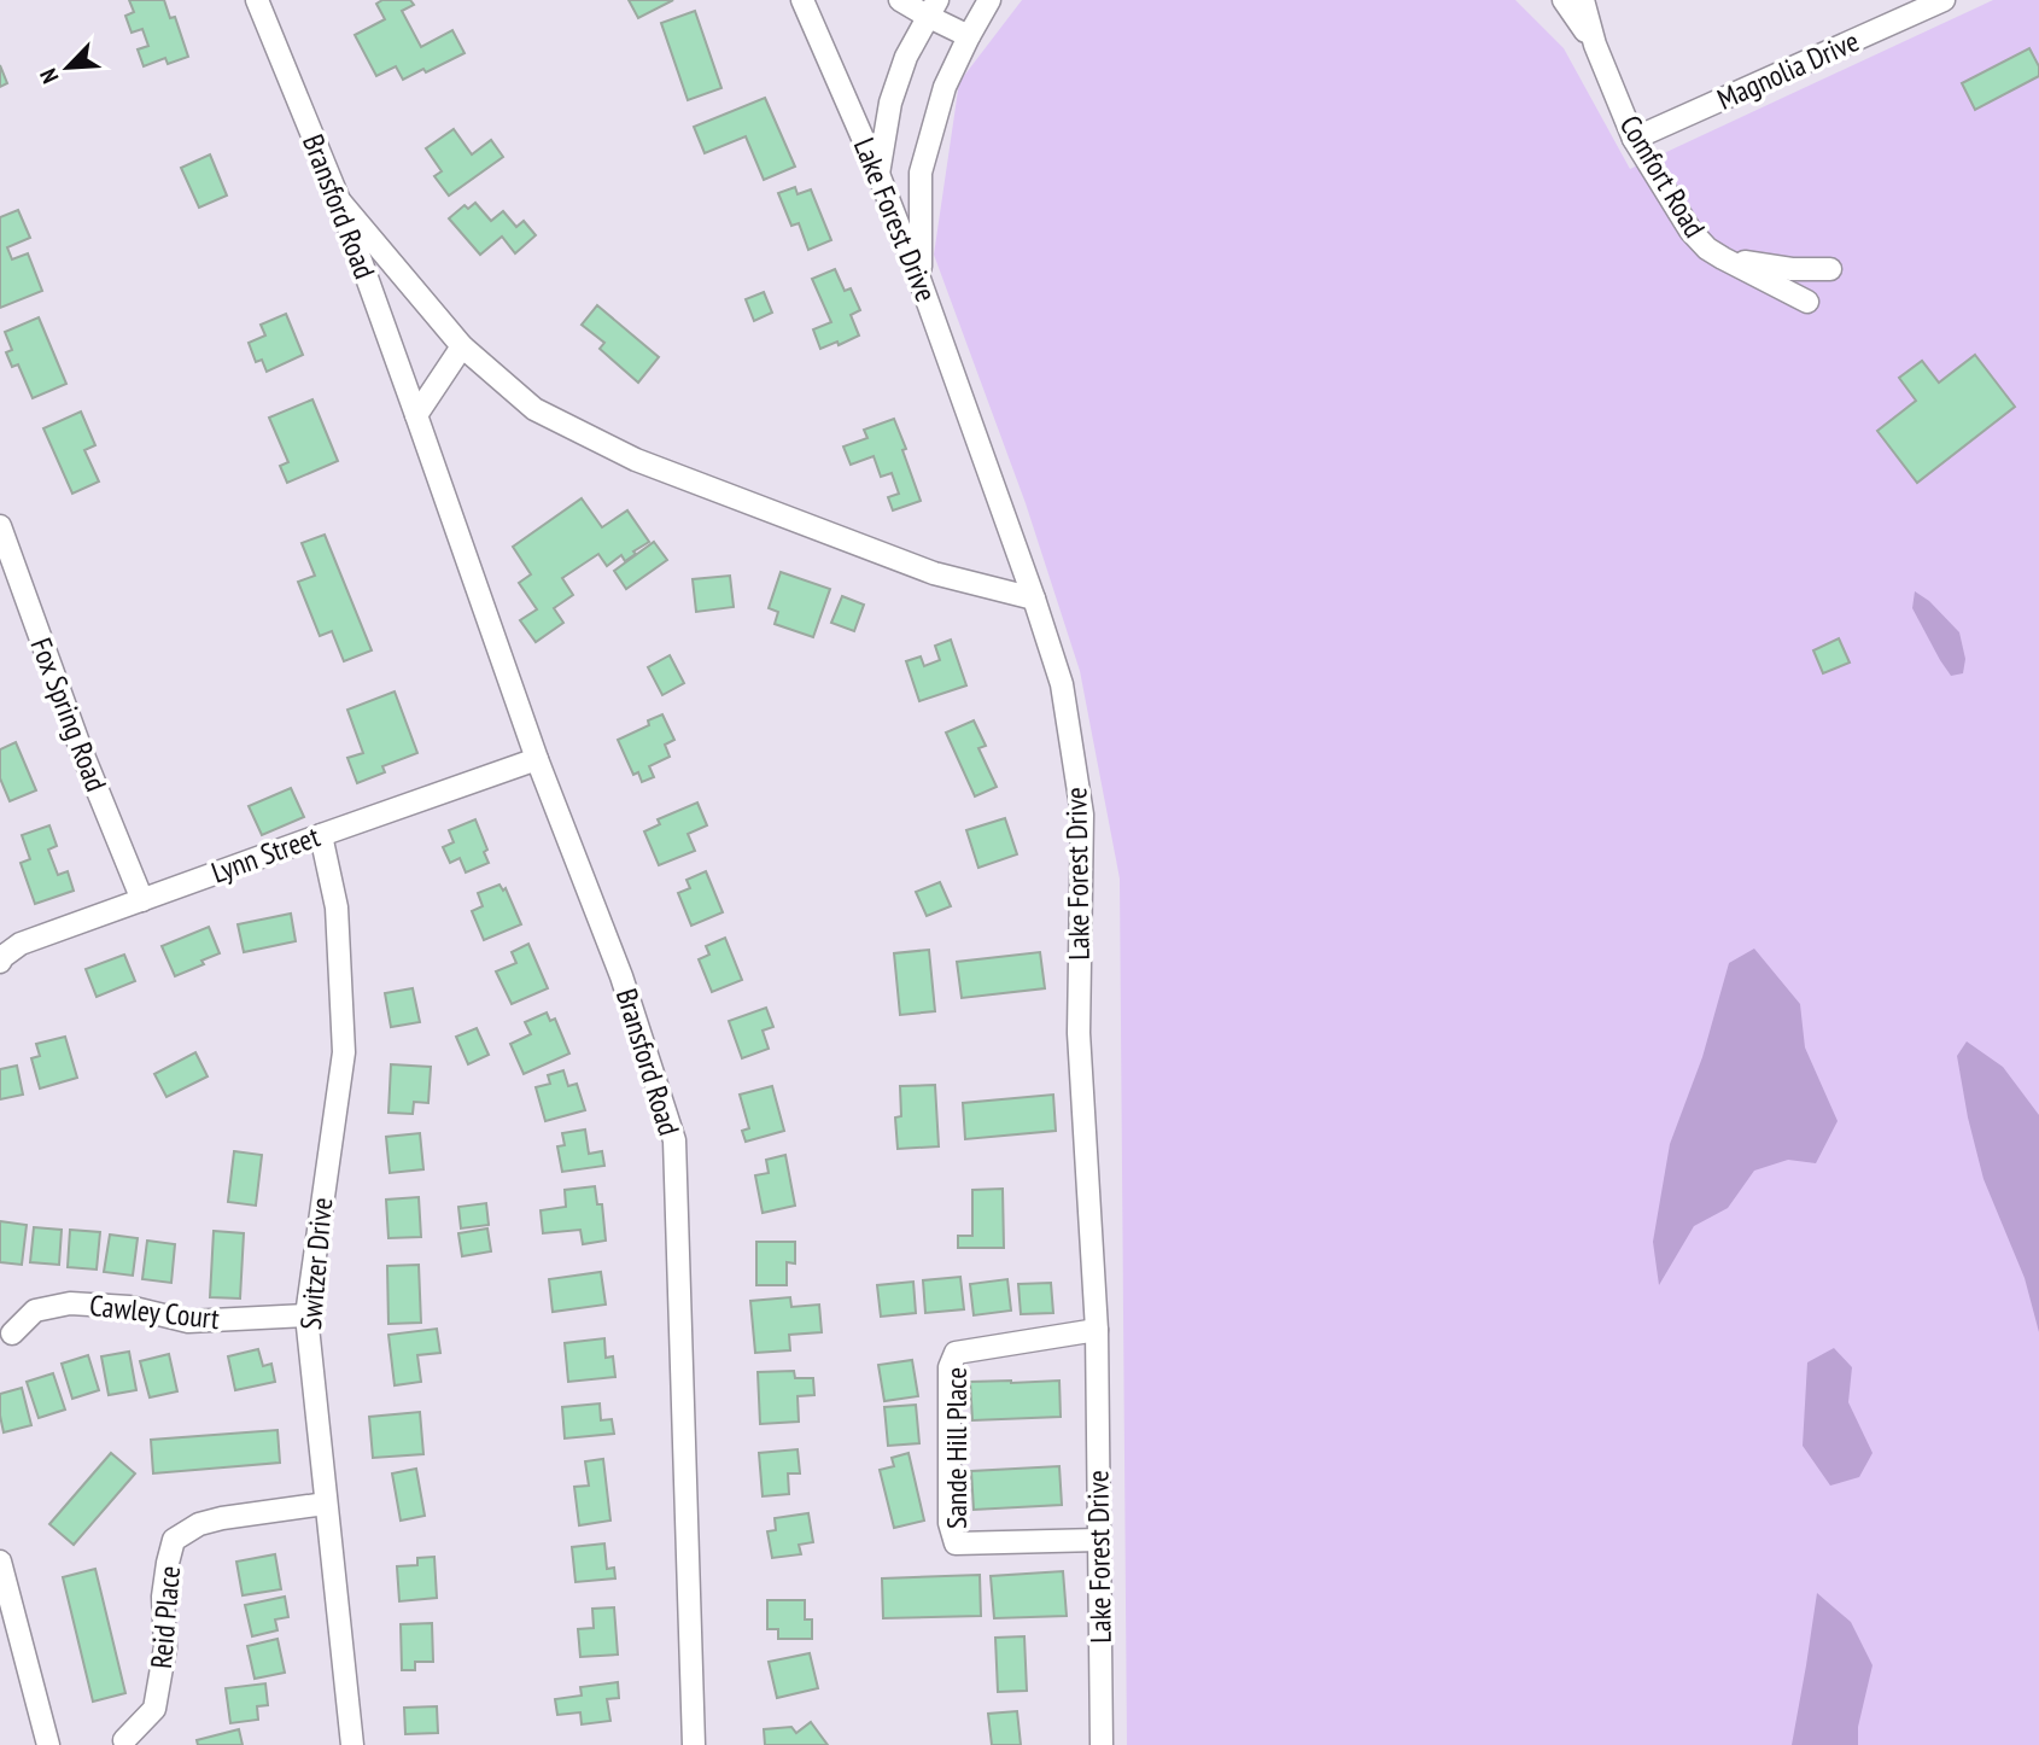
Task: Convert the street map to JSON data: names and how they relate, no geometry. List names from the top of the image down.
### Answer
{
  "streets": {
    "street": [
      "Magnolia Drive",
      "Comfort Road",
      "Bransford Road",
      "Lake Forest Drive",
      "Fox Spring Road",
      "Lynn Street",
      "Switzer Drive",
      "Cawley Court",
      "Sande Hill Place",
      "Reid Place"
    ]
  },
  "crossings": [
    ["Magnolia Drive", "Comfort Road"],
    ["Bransford Road", "Lynn Street"],
    ["Lake Forest Drive", "Sande Hill Place"],
    ["Fox Spring Road", "Lynn Street"],
    ["Lynn Street", "Switzer Drive"],
    ["Switzer Drive", "Cawley Court"],
    ["Switzer Drive", "Reid Place"]
  ],
  "north": "bottom left"
}
